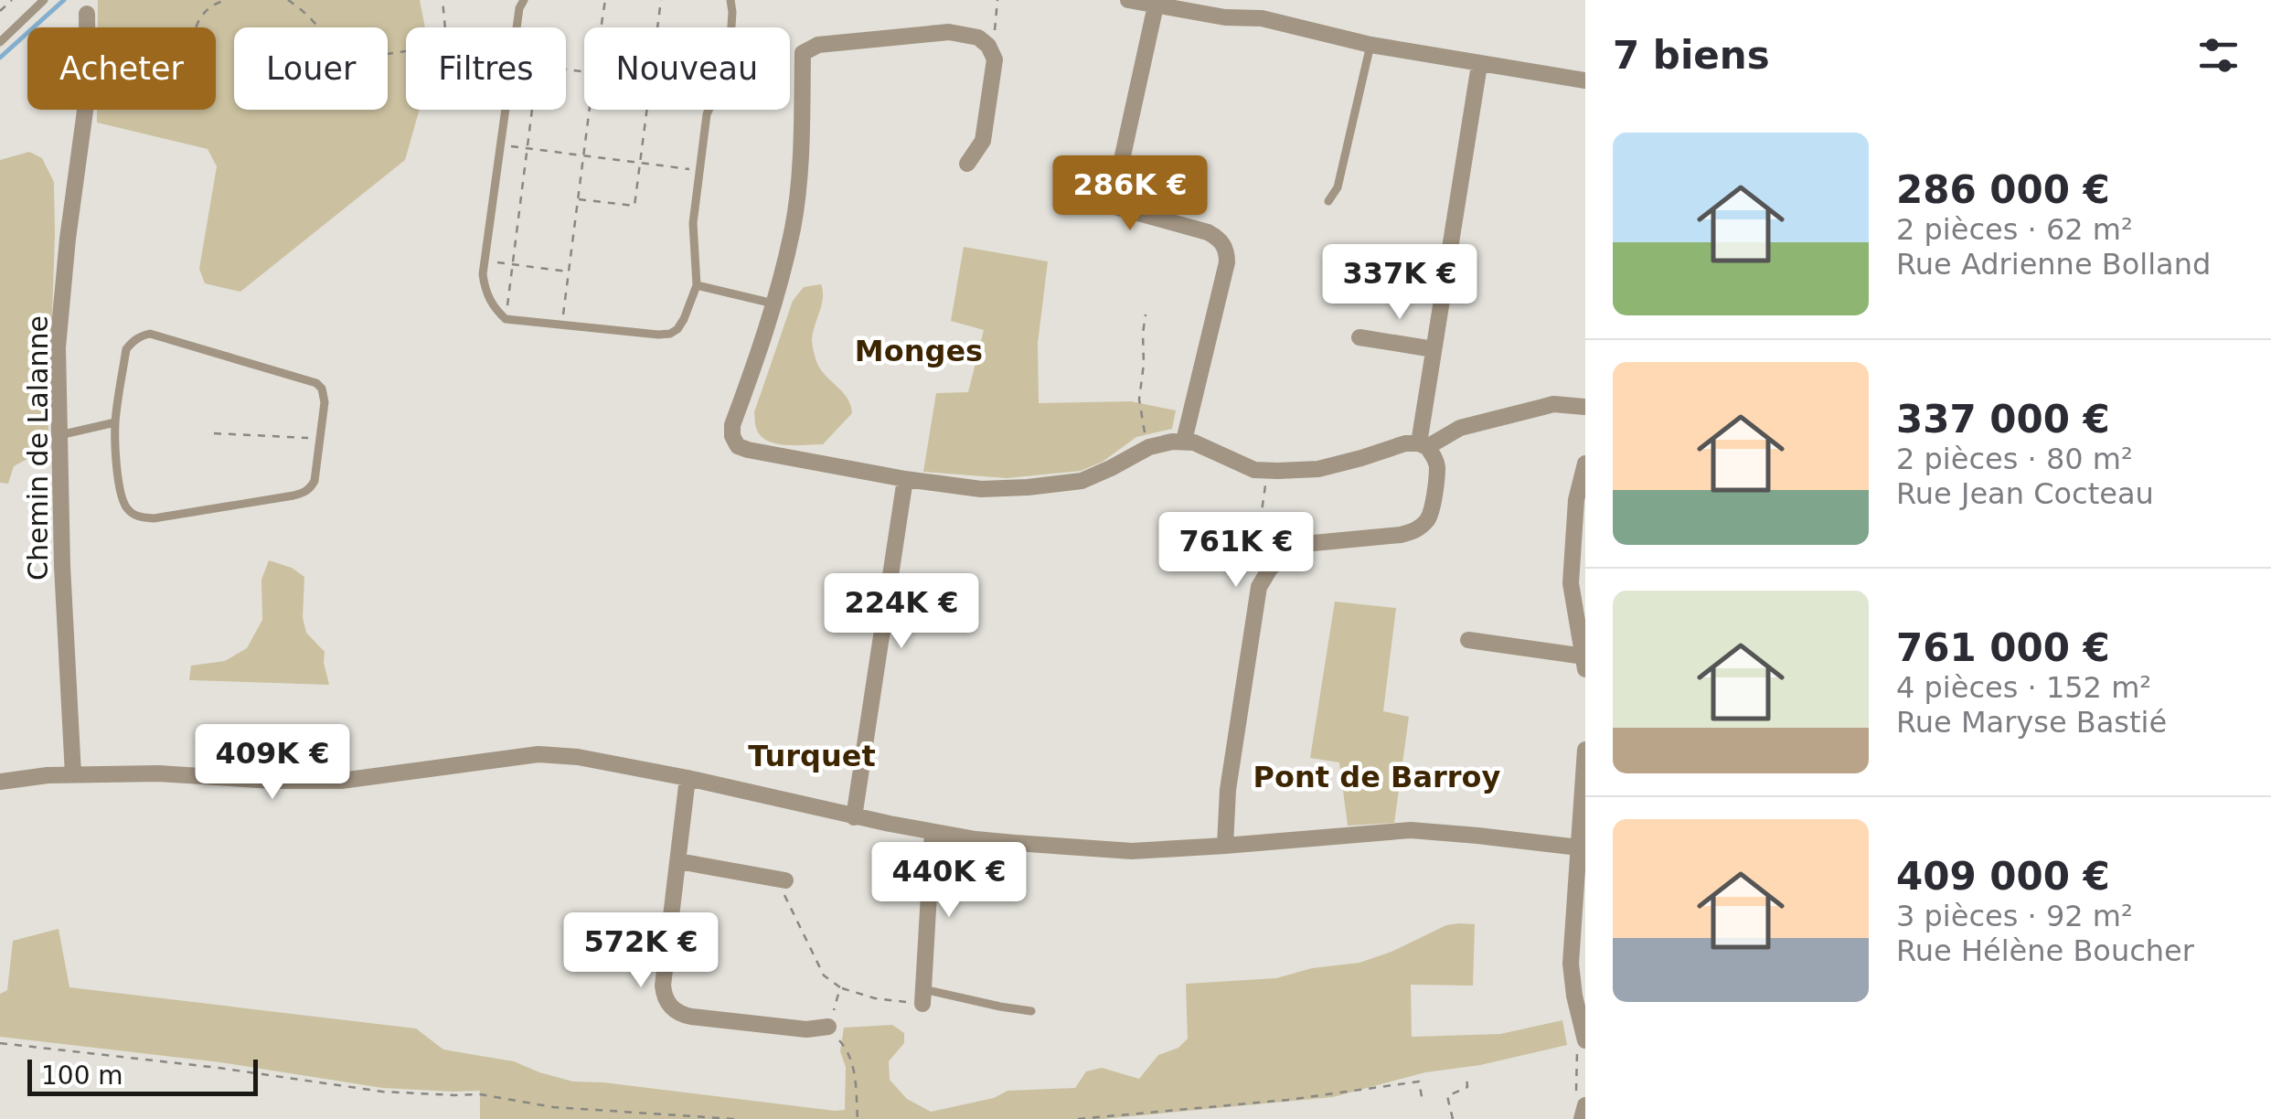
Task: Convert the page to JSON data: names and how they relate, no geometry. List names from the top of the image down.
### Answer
{
  "streets": {
    "street": ["Chemin de Lalanne"]
  },
  "districts": ["Monges", "Turquet", "Pont de Barroy"],
  "scale_bar": "100 m",
  "page": {
    "heading": "7 biens",
    "chip": [
      "Acheter",
      "Louer",
      "Filtres",
      "Nouveau"
    ],
    "list": [
      {
        "name": "286 000 €",
        "note": "2 pièces · 62 m² · Rue Adrienne Bolland"
      },
      {
        "name": "337 000 €",
        "note": "2 pièces · 80 m² · Rue Jean Cocteau"
      },
      {
        "name": "761 000 €",
        "note": "4 pièces · 152 m² · Rue Maryse Bastié"
      },
      {
        "name": "409 000 €",
        "note": "3 pièces · 92 m² · Rue Hélène Boucher"
      }
    ],
    "price": [
      "286K €",
      "337K €",
      "761K €",
      "224K €",
      "409K €",
      "440K €",
      "572K €"
    ],
    "scale": "100 m"
  }
}
